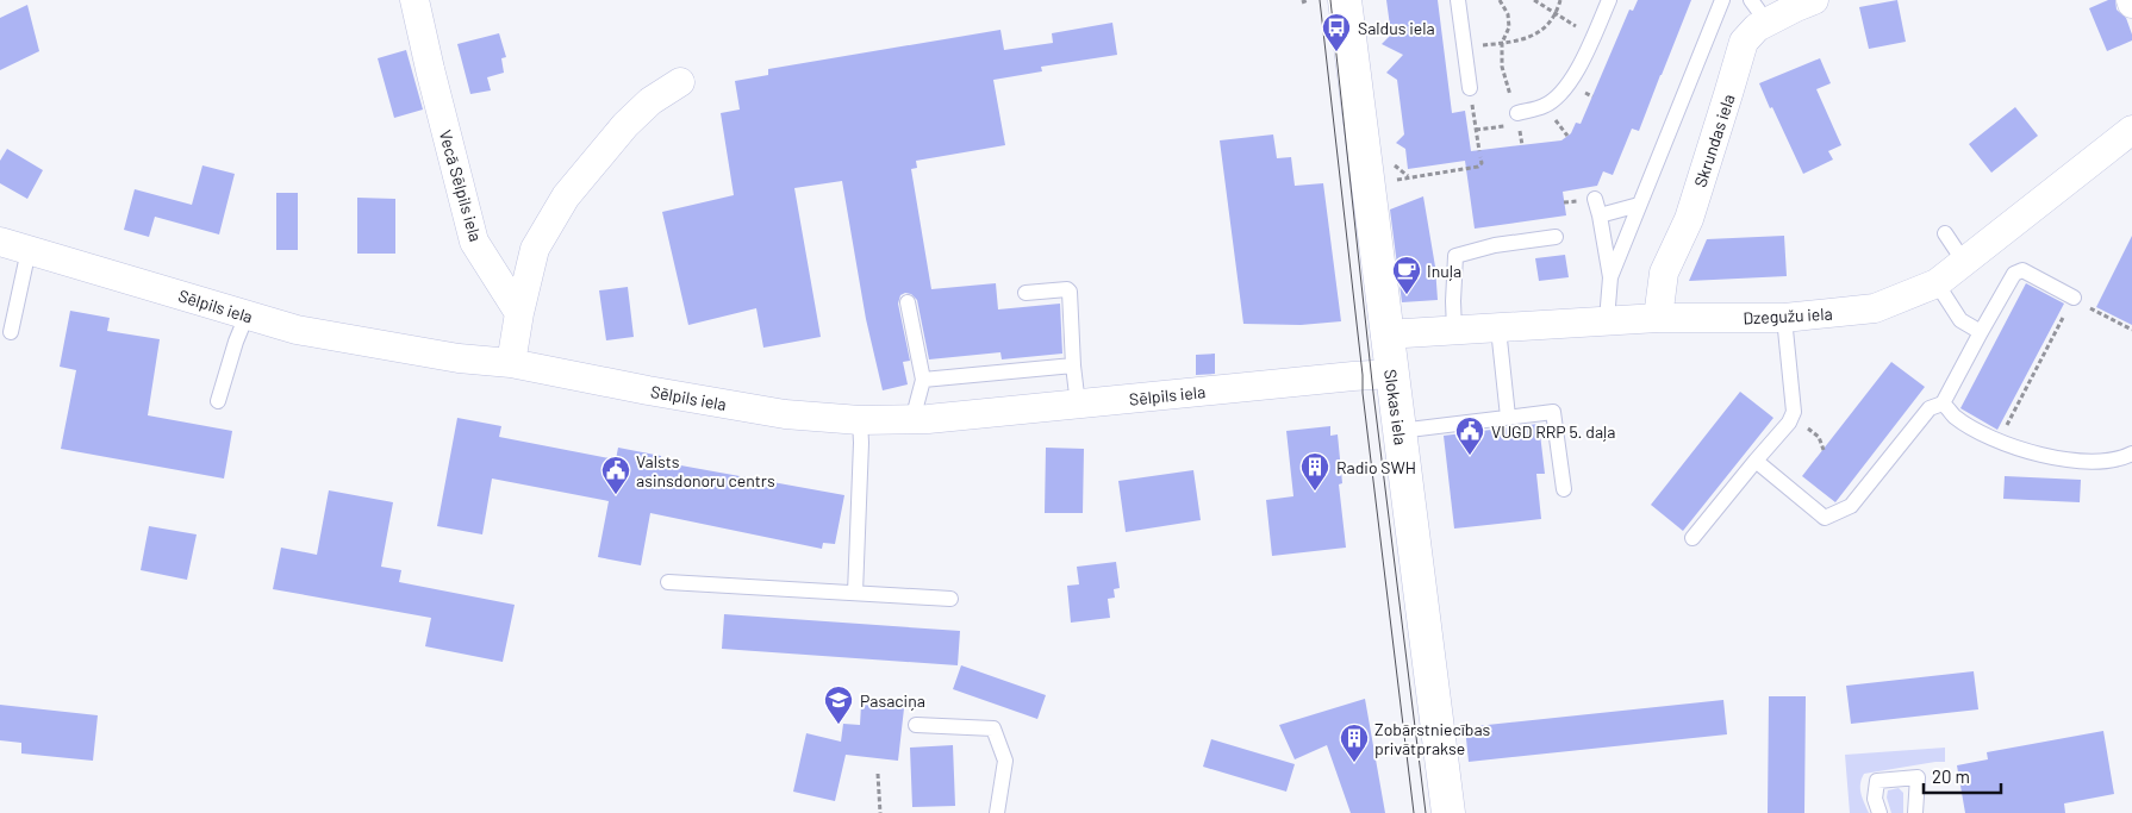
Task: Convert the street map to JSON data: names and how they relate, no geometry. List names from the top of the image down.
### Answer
{
  "streets": {
    "street": [
      "Skrundas iela",
      "Vecā Sēlpils iela",
      "Sēlpils iela",
      "Dzegužu iela",
      "Slokas iela"
    ]
  },
  "crossings": [
    ["Skrundas iela", "Dzegužu iela"],
    ["Sēlpils iela", "Slokas iela"],
    ["Dzegužu iela", "Slokas iela"]
  ],
  "places": {
    "bus stop": ["Saldus iela"],
    "cafe": ["Inuļa"],
    "public building": ["VUGD RRP 5. daļa", "Valsts asinsdonoru centrs"],
    "building": ["Radio SWH", "Zobārstniecības privātprakse"],
    "school or university": ["Pasaciņa"]
  },
  "scale_bar": "20 m"
}
